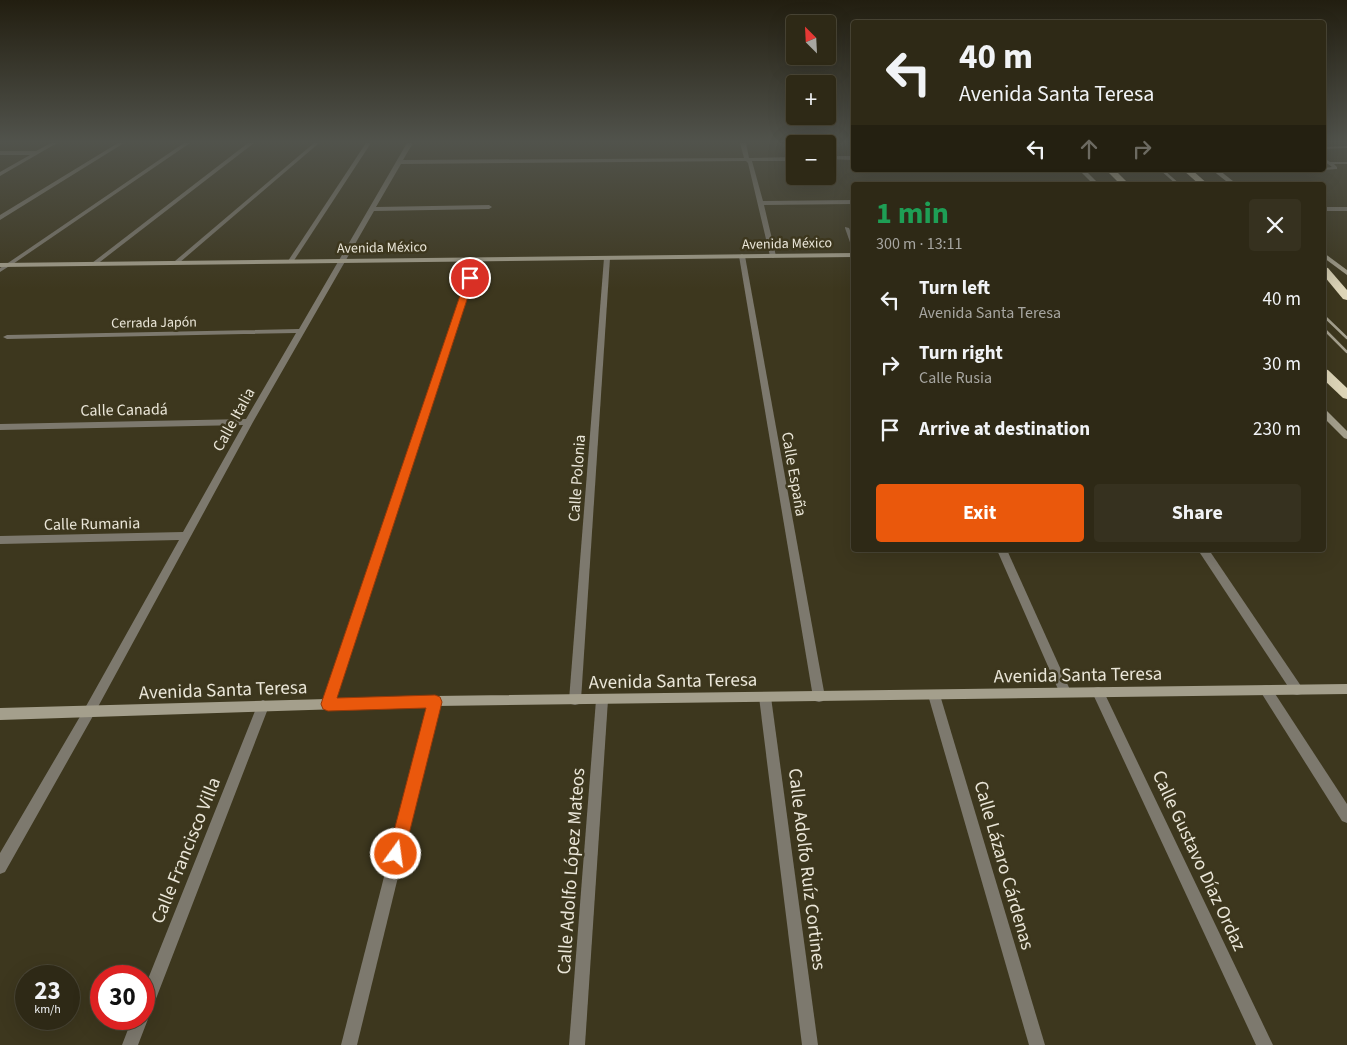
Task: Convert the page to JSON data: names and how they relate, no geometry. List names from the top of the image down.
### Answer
{
  "streets": {
    "street": [
      "Avenida México",
      "Cerrada Japón",
      "Calle Canadá",
      "Calle Italia",
      "Calle España",
      "Calle Polonia",
      "Calle Rumania",
      "Avenida Santa Teresa",
      "Calle Francisco Villa",
      "Calle Gustavo Díaz Ordaz",
      "Calle Lázaro Cárdenas",
      "Calle Adolfo Ruíz Cortines",
      "Calle Adolfo López Mateos"
    ]
  },
  "crossings": [
    ["Avenida México", "Calle Italia"],
    ["Avenida México", "Calle España"],
    ["Avenida México", "Calle Polonia"],
    ["Cerrada Japón", "Calle Italia"],
    ["Calle Canadá", "Calle Italia"],
    ["Calle Italia", "Calle Rumania"],
    ["Calle Italia", "Avenida Santa Teresa"],
    ["Calle España", "Avenida Santa Teresa"],
    ["Calle Polonia", "Avenida Santa Teresa"],
    ["Avenida Santa Teresa", "Calle Francisco Villa"],
    ["Avenida Santa Teresa", "Calle Gustavo Díaz Ordaz"],
    ["Avenida Santa Teresa", "Calle Lázaro Cárdenas"],
    ["Avenida Santa Teresa", "Calle Adolfo Ruíz Cortines"],
    ["Avenida Santa Teresa", "Calle Adolfo López Mateos"]
  ],
  "north": "top left",
  "page": {
    "map_buttons": ["+", "−"],
    "turn": ["40 m", "Avenida Santa Teresa"],
    "heading": ["1 min", "300 m · 13:11"],
    "list": [
      {
        "name": "Turn left",
        "note": "Avenida Santa Teresa",
        "value": "40 m"
      },
      {
        "name": "Turn right",
        "note": "Calle Rusia",
        "value": "30 m"
      },
      {
        "name": "Arrive at destination",
        "value": "230 m"
      }
    ],
    "buttons": ["Exit", "Share"],
    "speed": "23 km/h",
    "limit": "30"
  }
}
